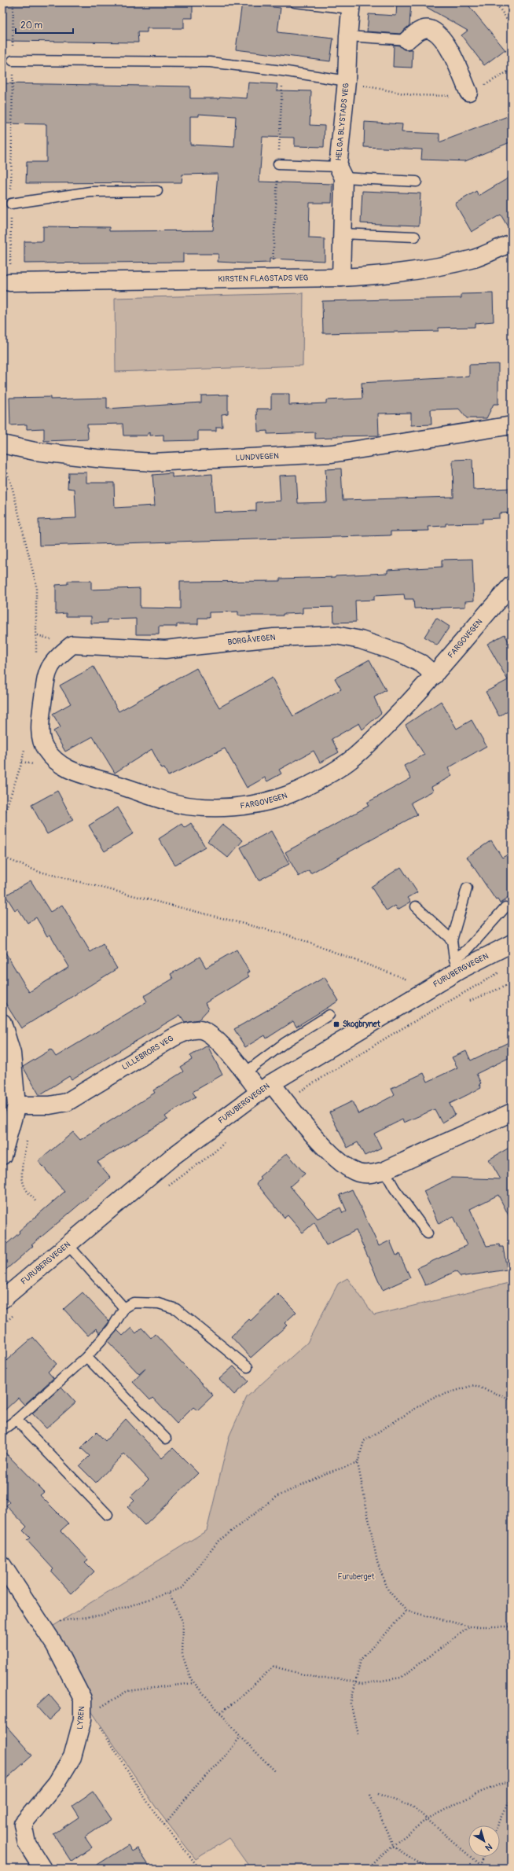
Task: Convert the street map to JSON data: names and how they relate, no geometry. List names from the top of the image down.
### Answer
{
  "streets": {
    "street": [
      "HELGA BLYSTADS VEG",
      "KIRSTEN FLAGSTADS VEG",
      "LUNDVEGEN",
      "FARGOVEGEN",
      "BORGÅVEGEN",
      "FURUBERGVEGEN",
      "LILLEBRORS VEG",
      "LYREN"
    ]
  },
  "crossings": [
    ["HELGA BLYSTADS VEG", "KIRSTEN FLAGSTADS VEG"],
    ["FARGOVEGEN", "BORGÅVEGEN"],
    ["FURUBERGVEGEN", "LILLEBRORS VEG"]
  ],
  "parks": ["Furuberget"],
  "places": {
    "transit": ["Skogbrynet"]
  },
  "scale_bar": "20 m",
  "north": "bottom right"
}
